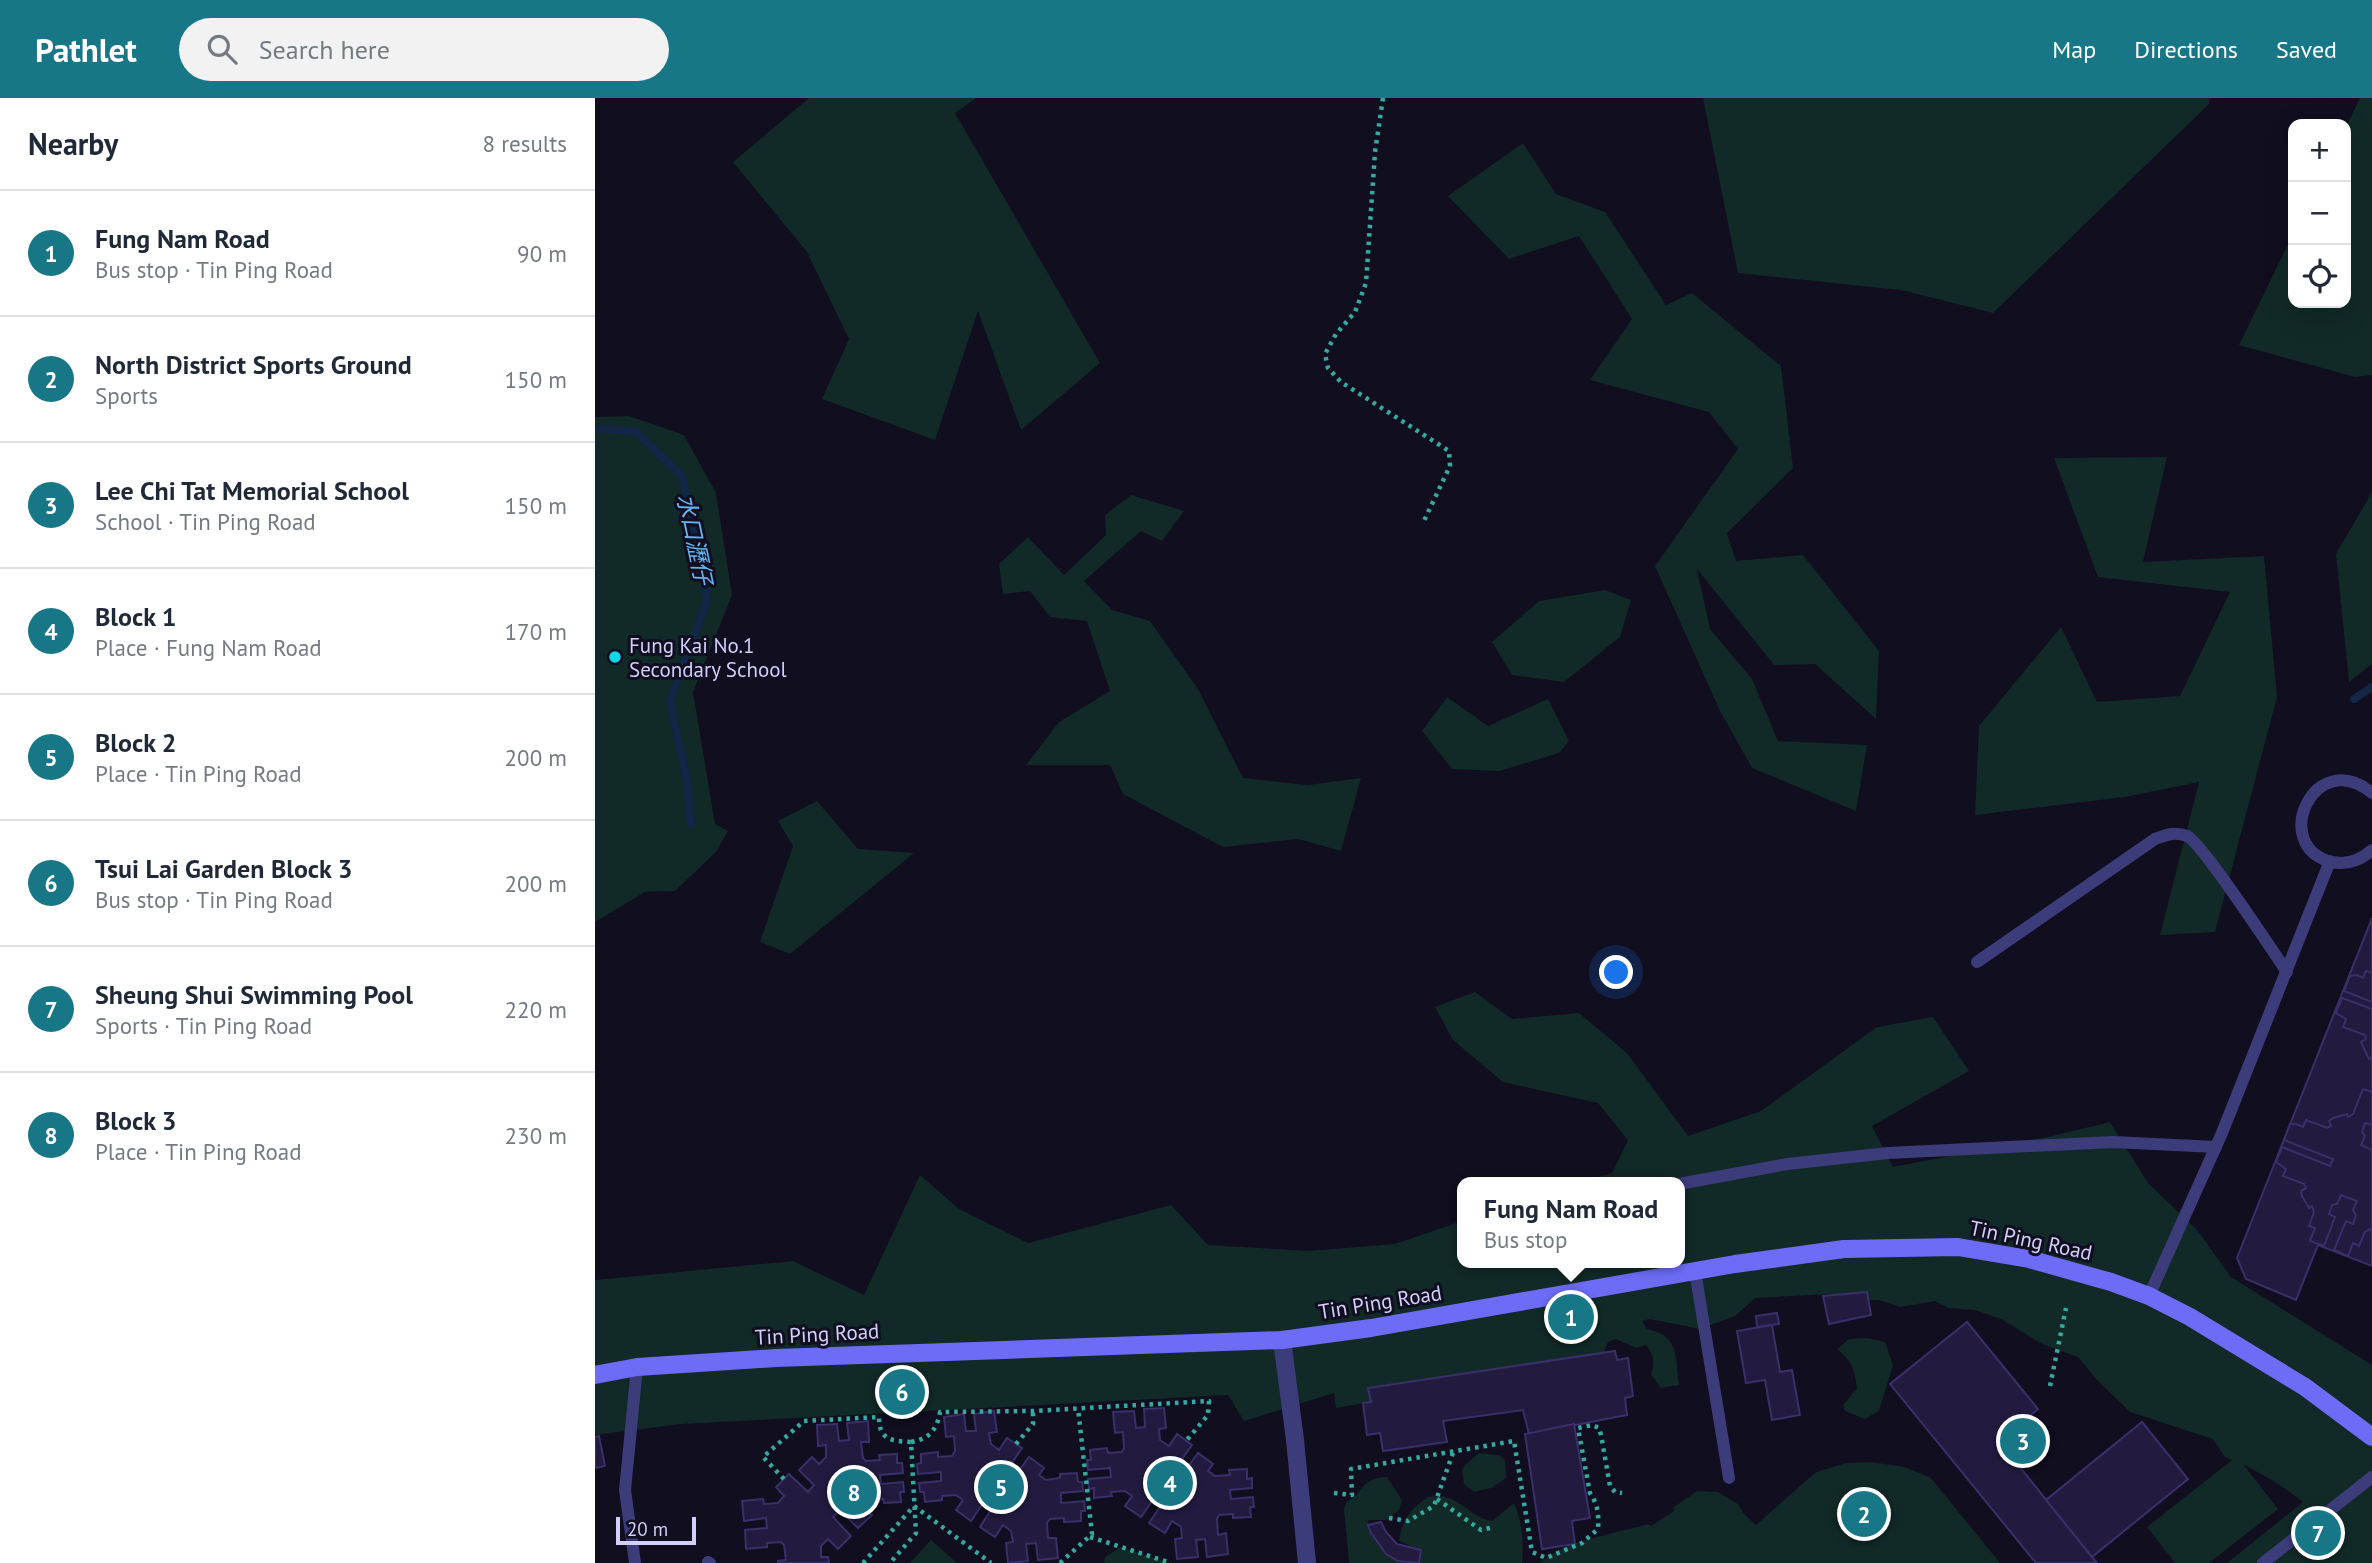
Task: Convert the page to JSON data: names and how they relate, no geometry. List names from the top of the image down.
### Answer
{
  "streets": {
    "street": ["Tin Ping Road"]
  },
  "water": ["水口瀝仔"],
  "places": ["Fung Kai No.1 Secondary School"],
  "scale_bar": "20 m",
  "page": {
    "header": "Pathlet",
    "search": "Search here",
    "nav": ["Map", "Directions", "Saved"],
    "heading": ["Nearby", "8 results"],
    "map_buttons": ["+", "−"],
    "list": [
      {
        "mark": "1",
        "name": "Fung Nam Road",
        "note": "Bus stop · Tin Ping Road",
        "value": "90 m"
      },
      {
        "mark": "2",
        "name": "North District Sports Ground",
        "note": "Sports",
        "value": "150 m"
      },
      {
        "mark": "3",
        "name": "Lee Chi Tat Memorial School",
        "note": "School · Tin Ping Road",
        "value": "150 m"
      },
      {
        "mark": "4",
        "name": "Block 1",
        "note": "Place · Fung Nam Road",
        "value": "170 m"
      },
      {
        "mark": "5",
        "name": "Block 2",
        "note": "Place · Tin Ping Road",
        "value": "200 m"
      },
      {
        "mark": "6",
        "name": "Tsui Lai Garden Block 3",
        "note": "Bus stop · Tin Ping Road",
        "value": "200 m"
      },
      {
        "mark": "7",
        "name": "Sheung Shui Swimming Pool",
        "note": "Sports · Tin Ping Road",
        "value": "220 m"
      },
      {
        "mark": "8",
        "name": "Block 3",
        "note": "Place · Tin Ping Road",
        "value": "230 m"
      }
    ],
    "popup": ["Fung Nam Road", "Bus stop"],
    "pins": [
      "1",
      "6",
      "3",
      "4",
      "5",
      "8",
      "2",
      "7"
    ],
    "scale": "20 m"
  }
}
